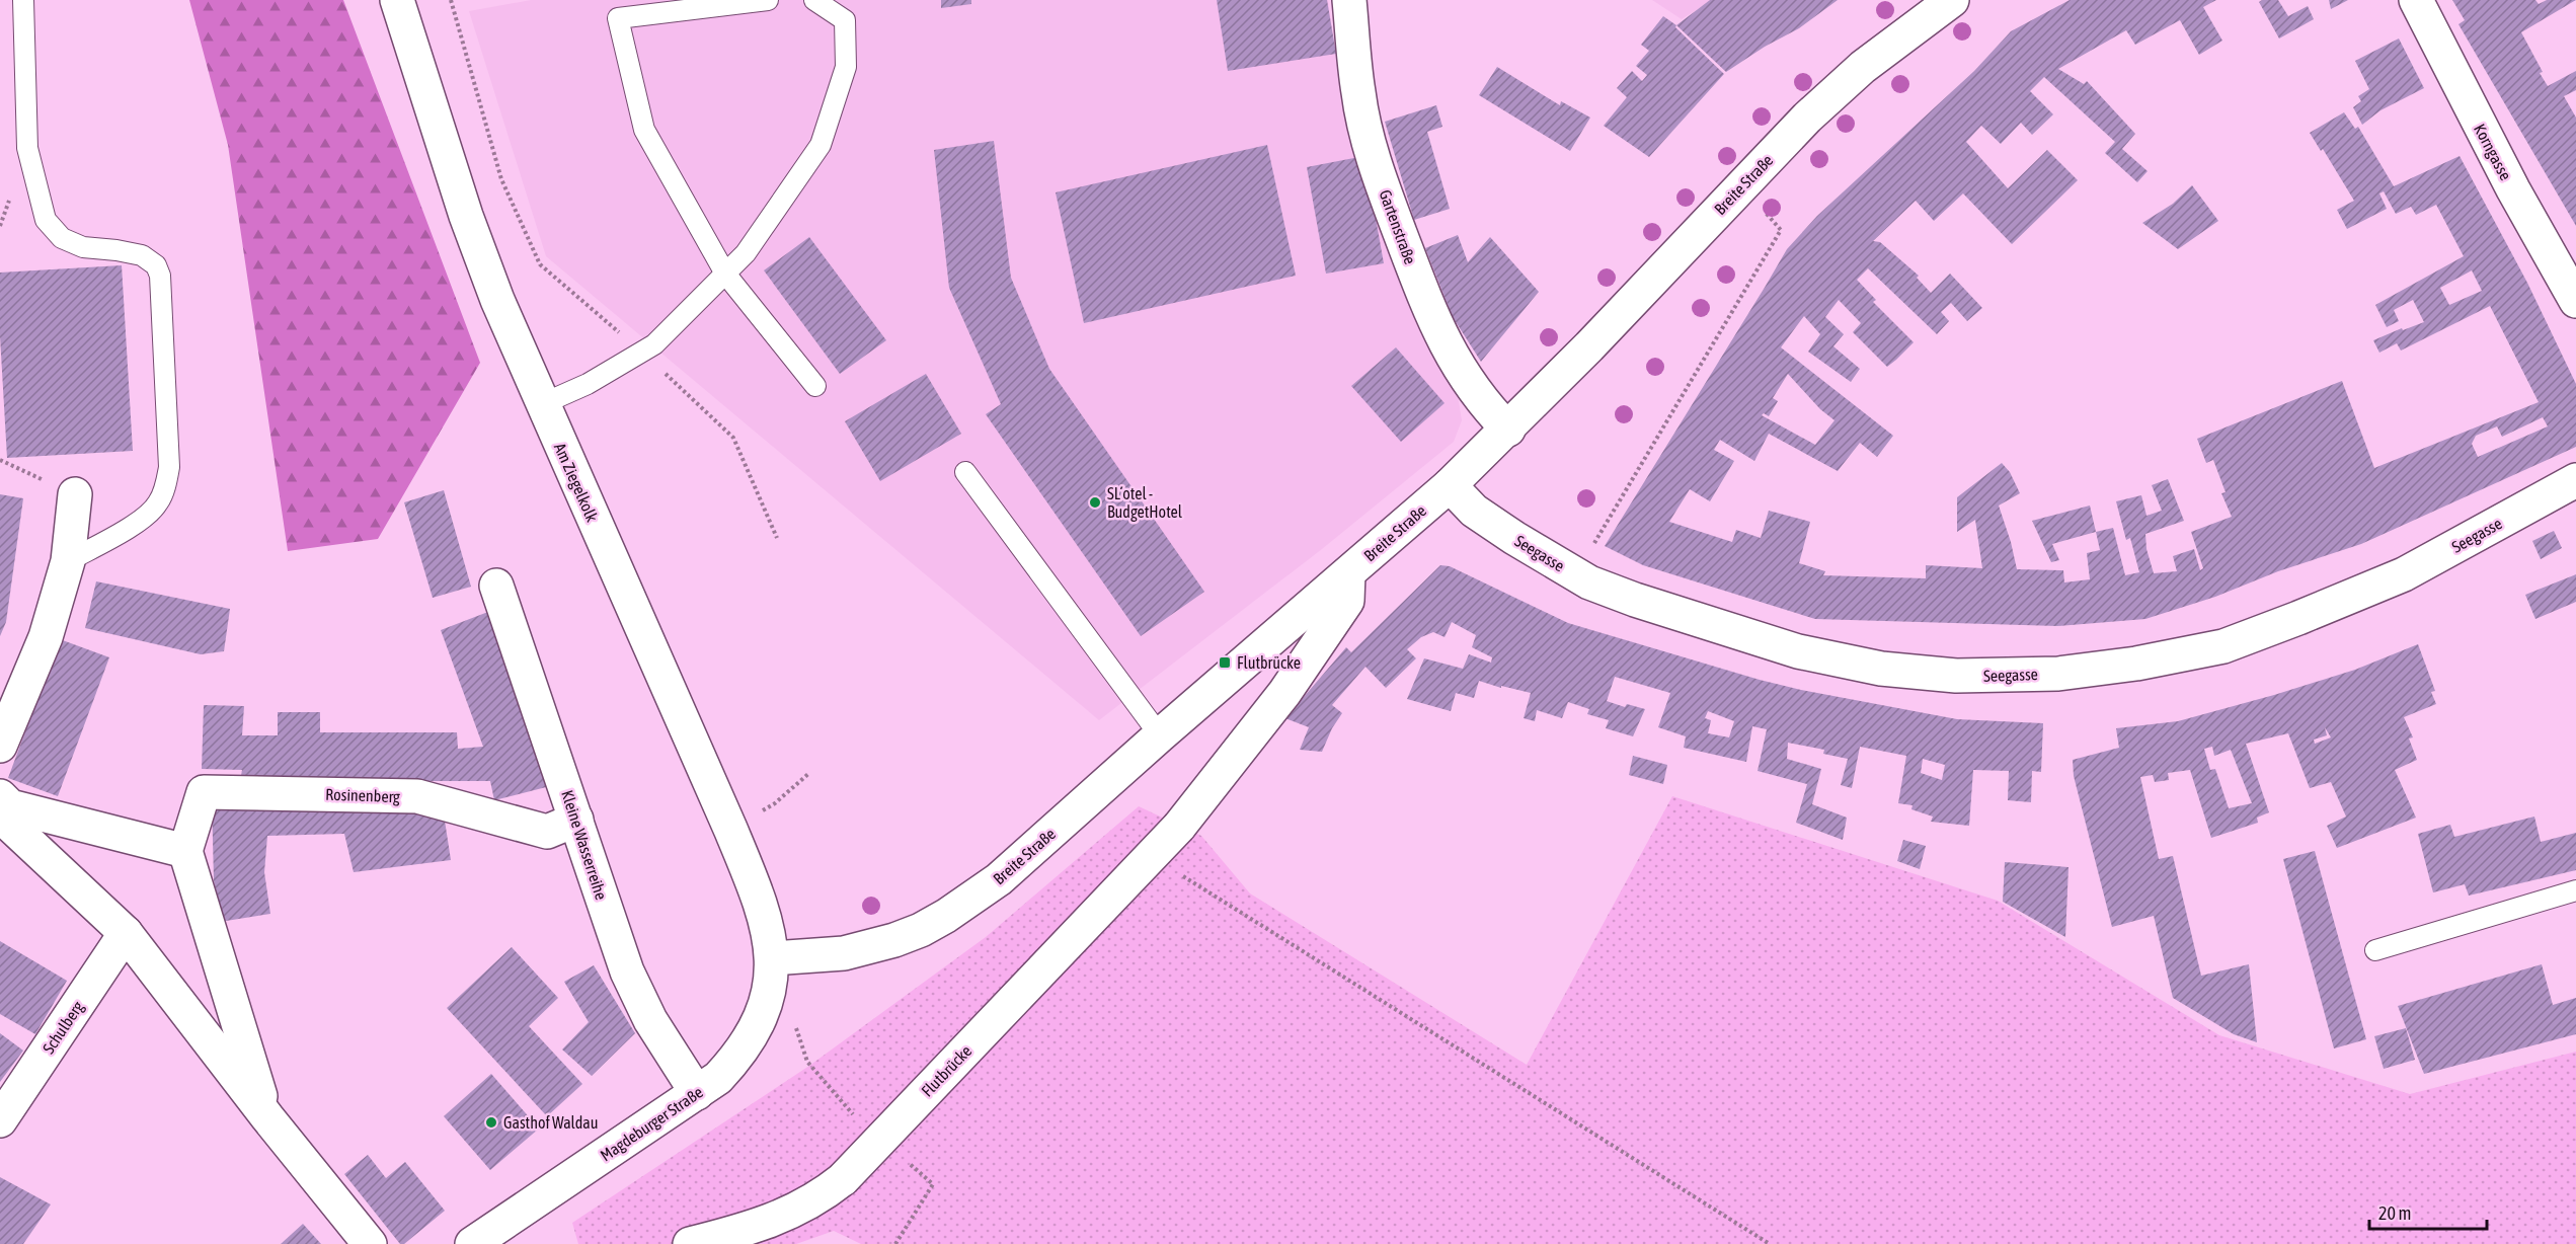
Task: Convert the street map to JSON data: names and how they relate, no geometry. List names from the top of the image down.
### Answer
{
  "streets": {
    "street": [
      "Korngasse",
      "Breite Straße",
      "Gartenstraße",
      "Am Ziegelkolk",
      "Seegasse",
      "Rosinenberg",
      "Kleine Wasserreihe",
      "Schulberg",
      "Flutbrücke",
      "Magdeburger Straße"
    ]
  },
  "crossings": [
    ["Breite Straße", "Gartenstraße"],
    ["Breite Straße", "Am Ziegelkolk"],
    ["Breite Straße", "Seegasse"],
    ["Breite Straße", "Flutbrücke"],
    ["Breite Straße", "Magdeburger Straße"],
    ["Am Ziegelkolk", "Magdeburger Straße"],
    ["Rosinenberg", "Kleine Wasserreihe"],
    ["Kleine Wasserreihe", "Magdeburger Straße"]
  ],
  "places": {
    "other": ["SL´otel - BudgetHotel", "Gasthof Waldau"],
    "transit": ["Flutbrücke"]
  },
  "scale_bar": "20 m"
}
